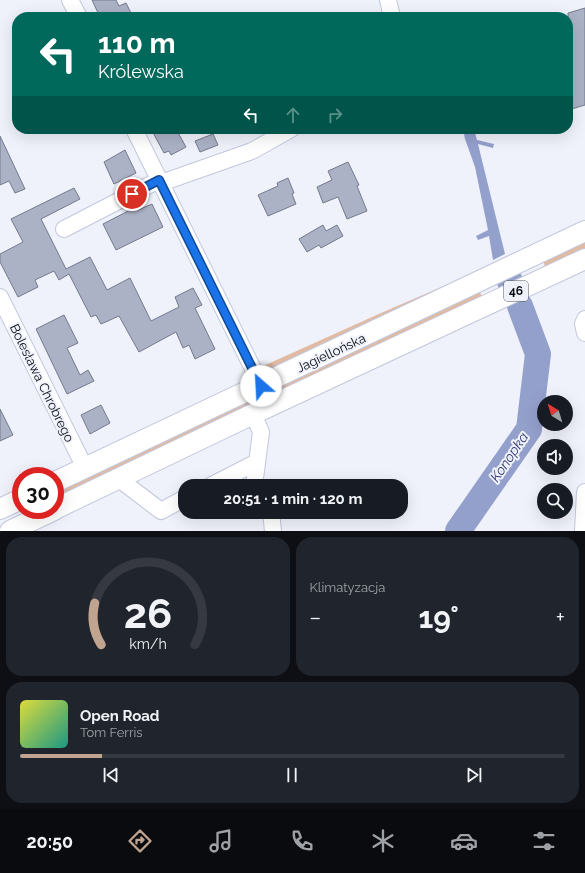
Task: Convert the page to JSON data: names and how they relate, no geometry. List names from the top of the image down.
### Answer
{
  "streets": {
    "main road": ["46", "Jagiellońska"],
    "street": ["Bolesława Chrobrego"]
  },
  "crossings": [
    ["Jagiellońska", "Bolesława Chrobrego"]
  ],
  "water": ["Konopka"],
  "north": "top left",
  "page": {
    "turn": ["110 m", "Królewska"],
    "limit": "30",
    "trip": "20:51 · 1 min · 120 m",
    "tile": "Klimatyzacja",
    "heat": ["−", "19°", "+"],
    "song": ["Open Road", "Tom Ferris"],
    "tabs": "20:50",
    "gauge": ["26", "km/h"]
  }
}
